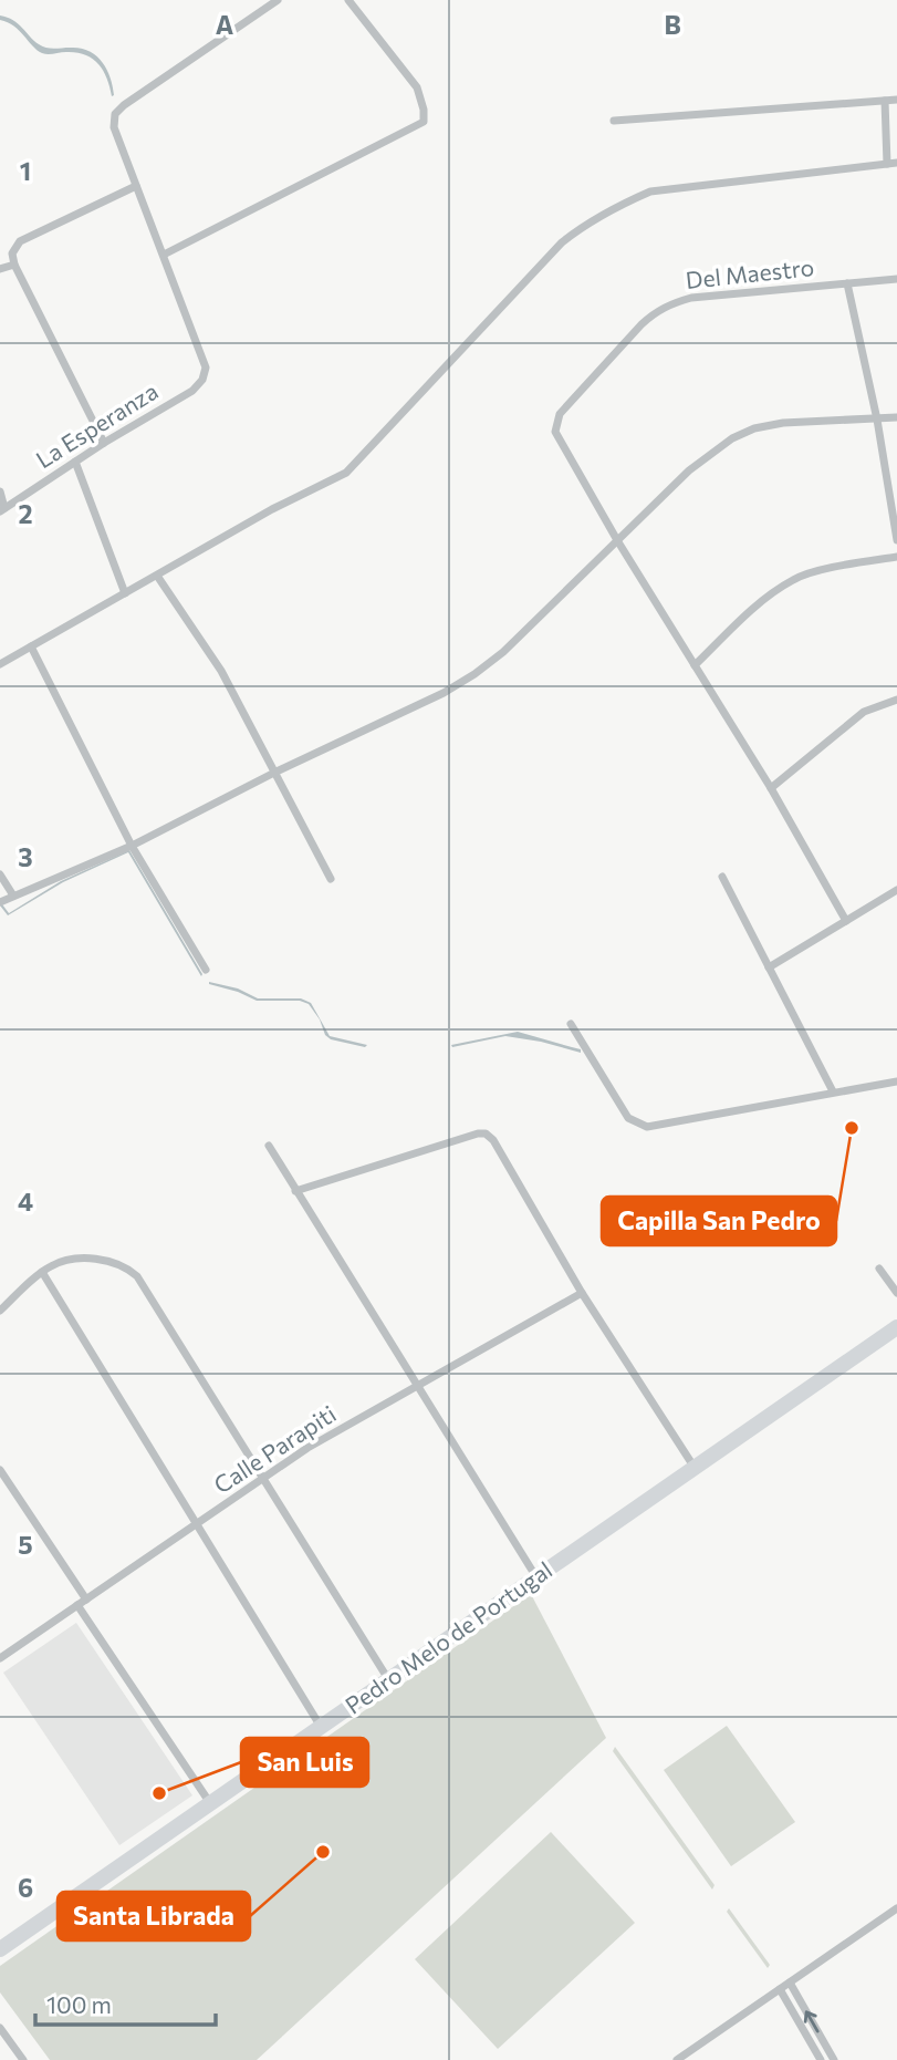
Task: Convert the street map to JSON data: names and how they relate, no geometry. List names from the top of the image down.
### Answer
{
  "streets": {
    "street": [
      "Del Maestro",
      "La Esperanza",
      "Calle Parapiti",
      "Pedro Melo de Portugal"
    ]
  },
  "places": ["Capilla San Pedro", "San Luis", "Santa Librada"],
  "scale_bar": "100 m",
  "grid": {
    "columns": ["A", "B"],
    "rows": [
      "1",
      "2",
      "3",
      "4",
      "5",
      "6"
    ]
  }
}
